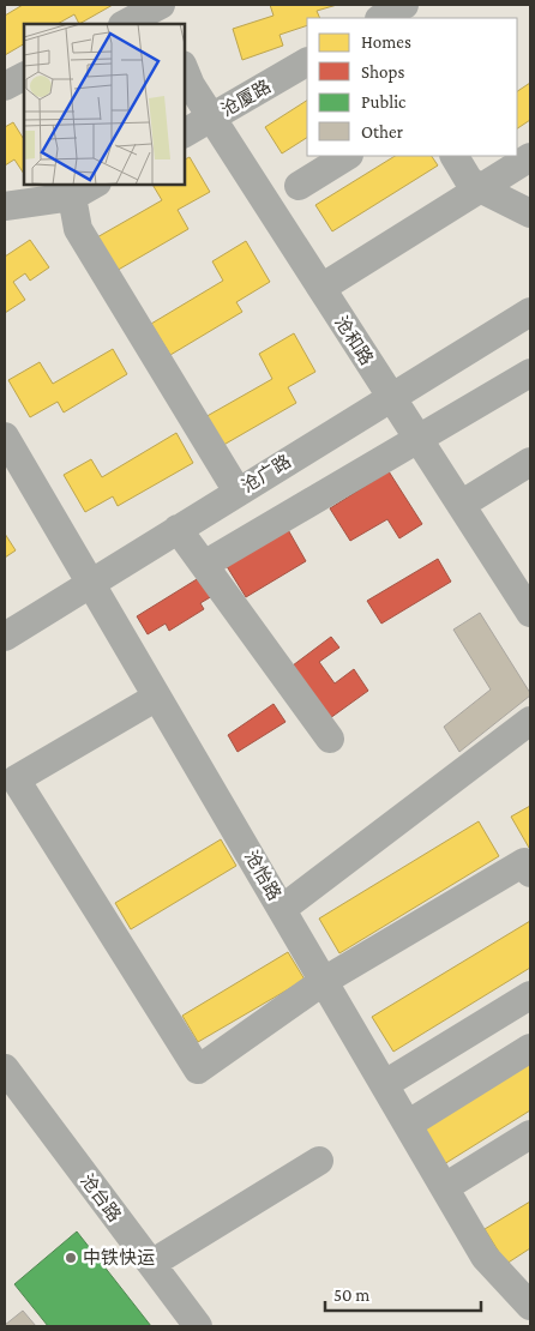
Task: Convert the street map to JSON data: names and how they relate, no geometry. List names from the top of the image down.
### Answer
{
  "streets": {
    "street": [
      "沧厦路",
      "沧和路",
      "沧广路",
      "沧怡路",
      "沧台路"
    ]
  },
  "crossings": [
    ["沧厦路", "沧和路"],
    ["沧和路", "沧广路"],
    ["沧广路", "沧怡路"]
  ],
  "places": ["中铁快运"],
  "legend": [
    "Homes",
    "Shops",
    "Public",
    "Other"
  ],
  "scale_bar": "50 m"
}
